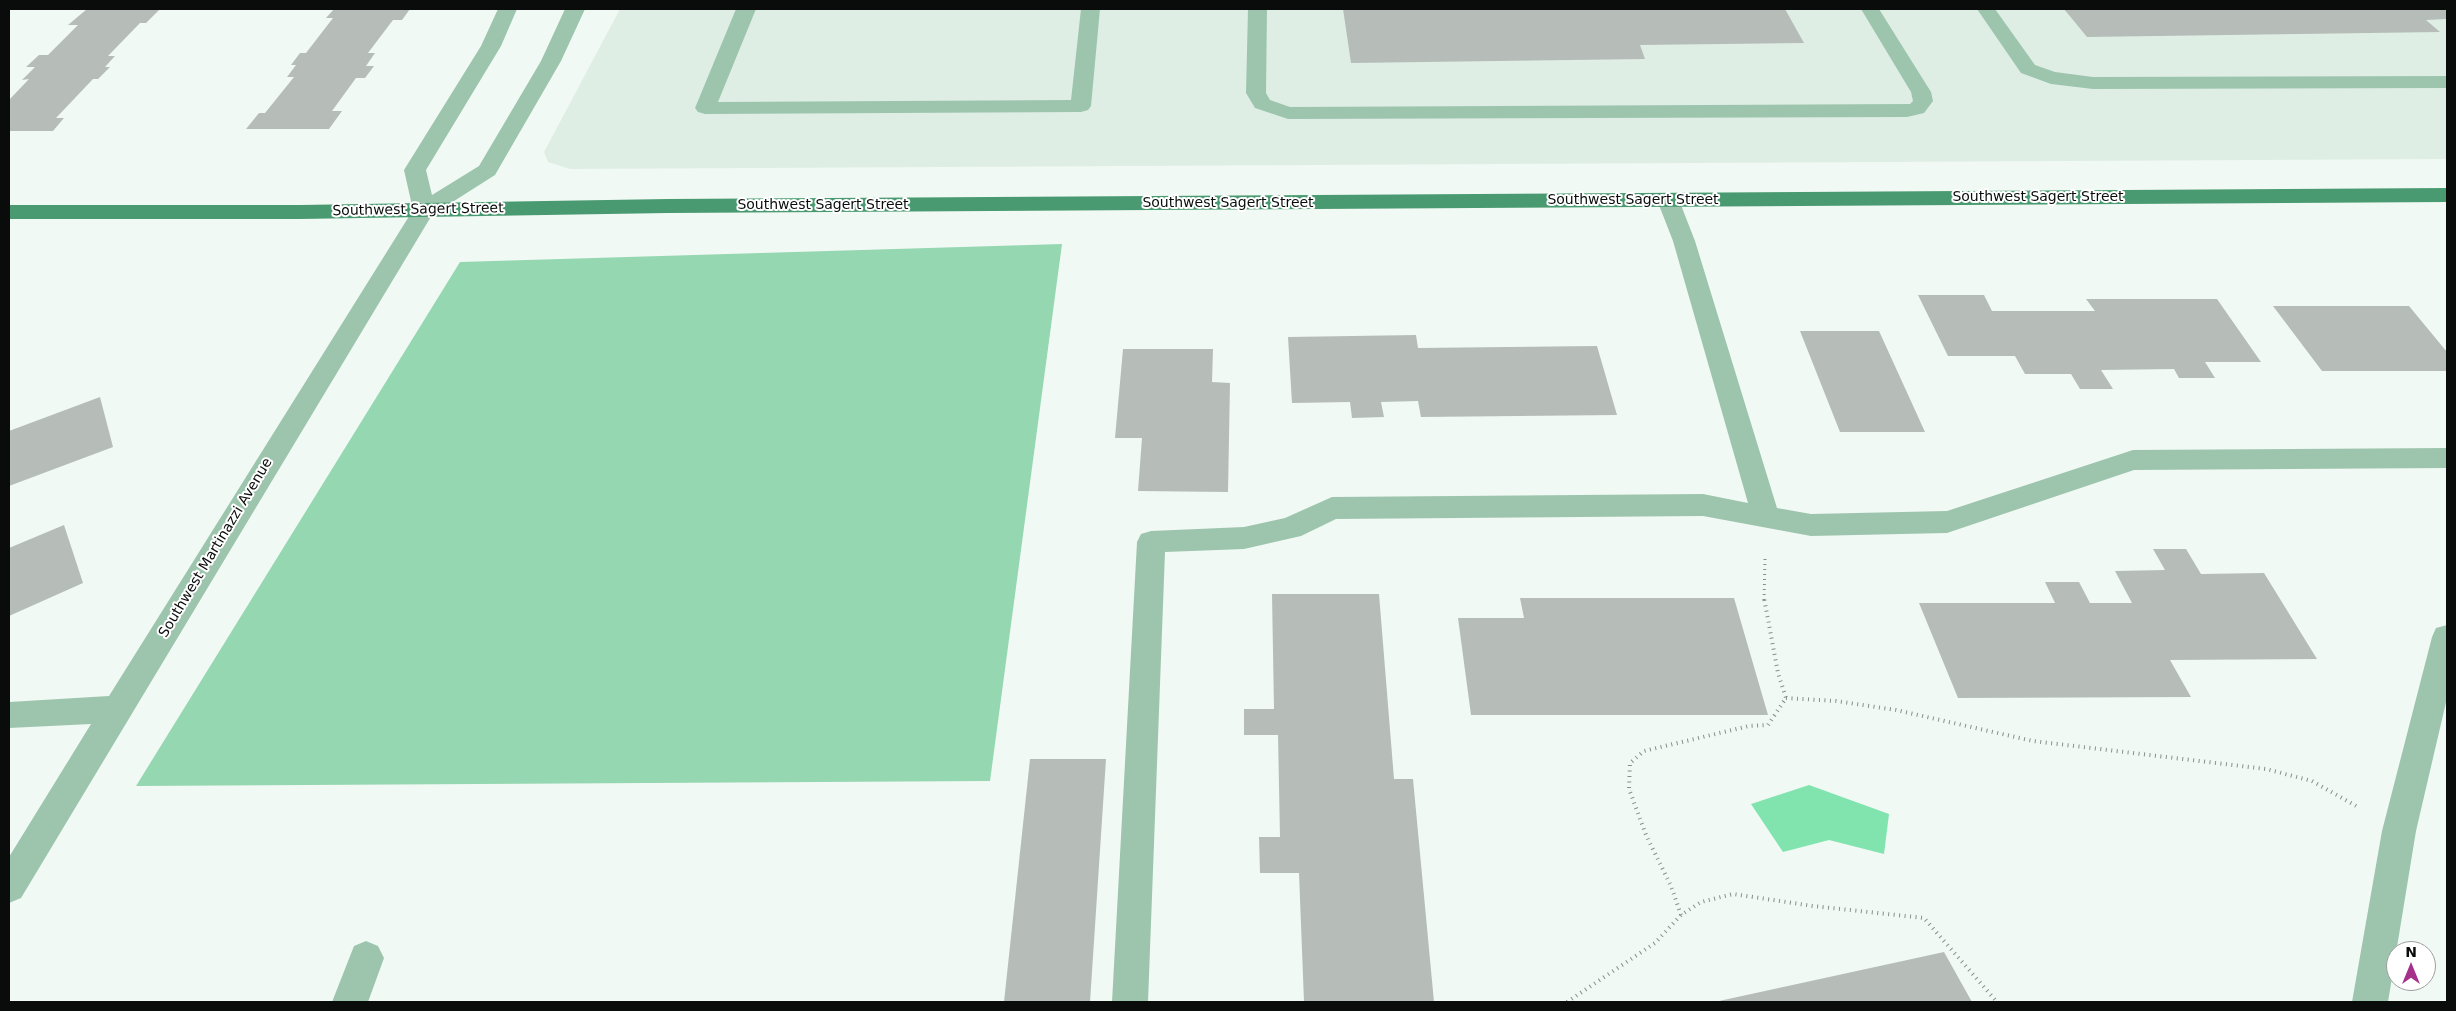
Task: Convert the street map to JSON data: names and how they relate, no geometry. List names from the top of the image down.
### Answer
{
  "streets": {
    "main road": ["Southwest Sagert Street"],
    "street": ["Southwest Martinazzi Avenue"]
  },
  "crossings": [
    ["Southwest Sagert Street", "Southwest Martinazzi Avenue"]
  ],
  "north": "top"
}
